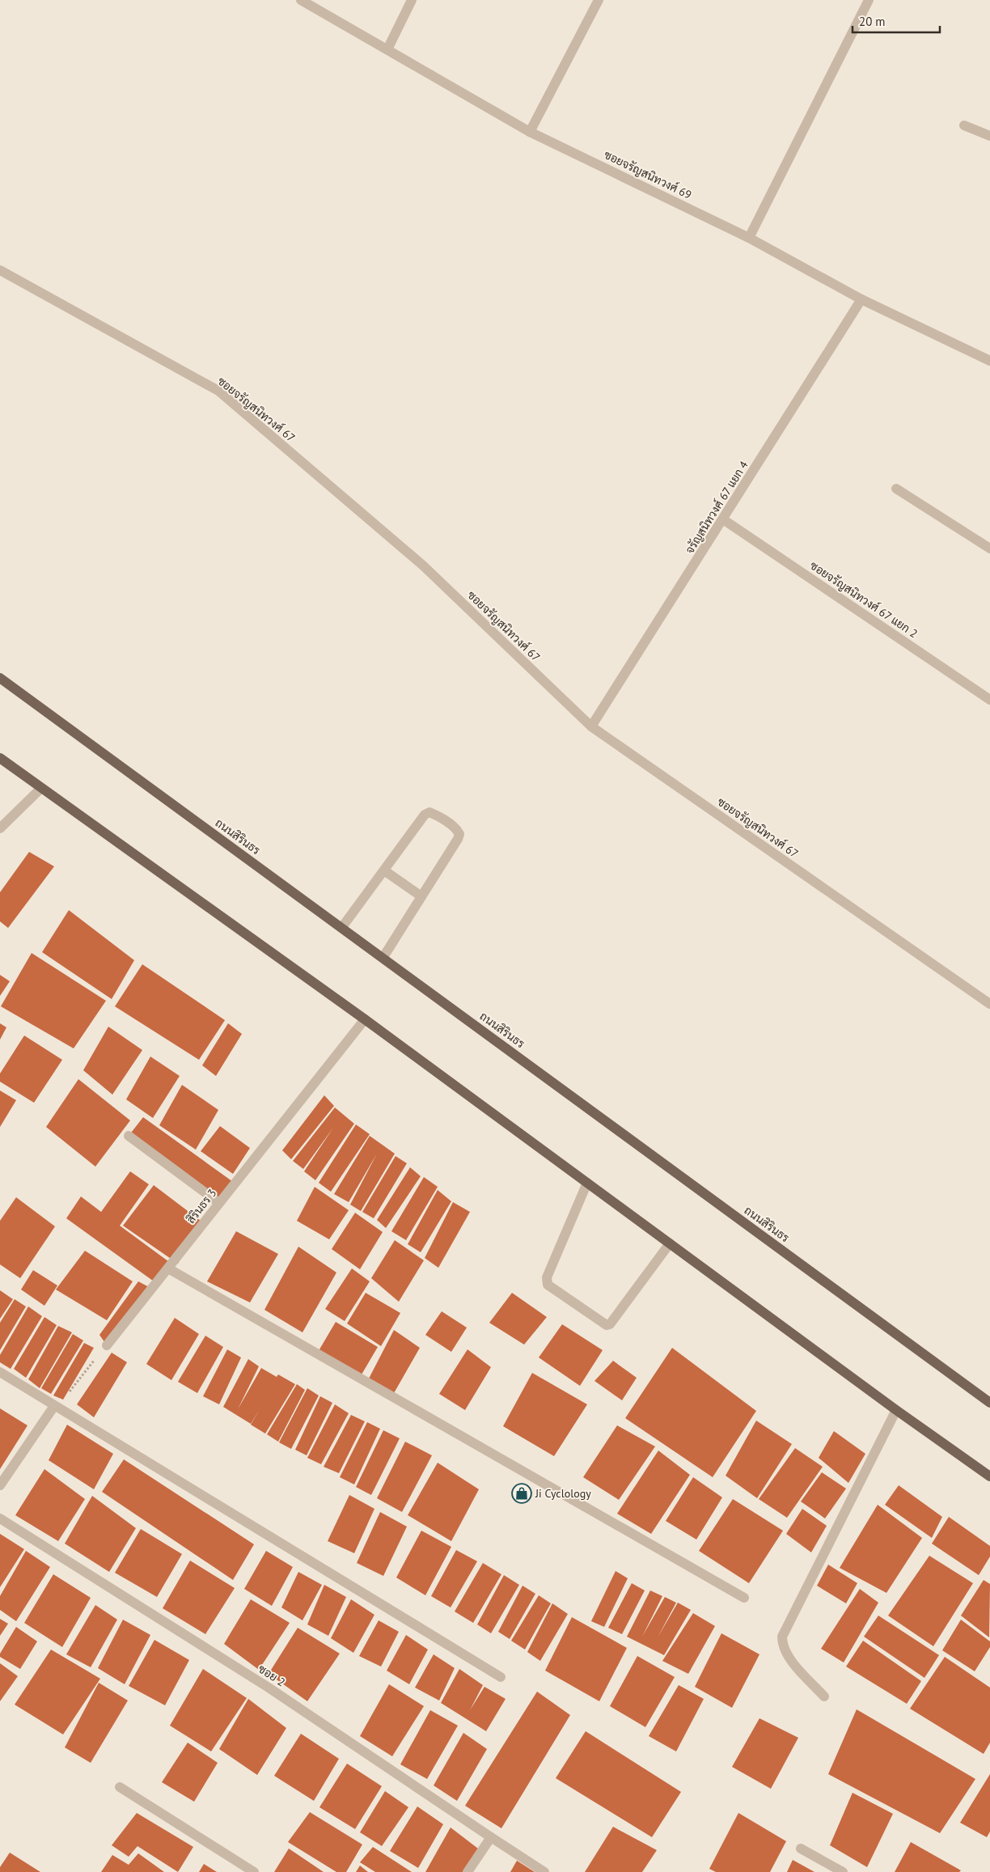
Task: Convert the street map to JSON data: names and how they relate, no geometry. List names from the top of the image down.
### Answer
{
  "streets": {
    "main road": ["ถนนสิรินธร"],
    "street": [
      "ซอยจรัญสนิทวงศ์ 69",
      "ซอยจรัญสนิทวงศ์ 67",
      "จรัญสนิทวงศ์ 67 แยก 4",
      "ซอยจรัญสนิทวงศ์ 67 แยก 2",
      "สิรินธร 3",
      "ซอย 2"
    ]
  },
  "crossings": [
    ["ซอยจรัญสนิทวงศ์ 69", "จรัญสนิทวงศ์ 67 แยก 4"],
    ["ซอยจรัญสนิทวงศ์ 67", "จรัญสนิทวงศ์ 67 แยก 4"],
    ["จรัญสนิทวงศ์ 67 แยก 4", "ซอยจรัญสนิทวงศ์ 67 แยก 2"]
  ],
  "places": {
    "shop": ["Ji Cyclology"]
  },
  "scale_bar": "20 m"
}
